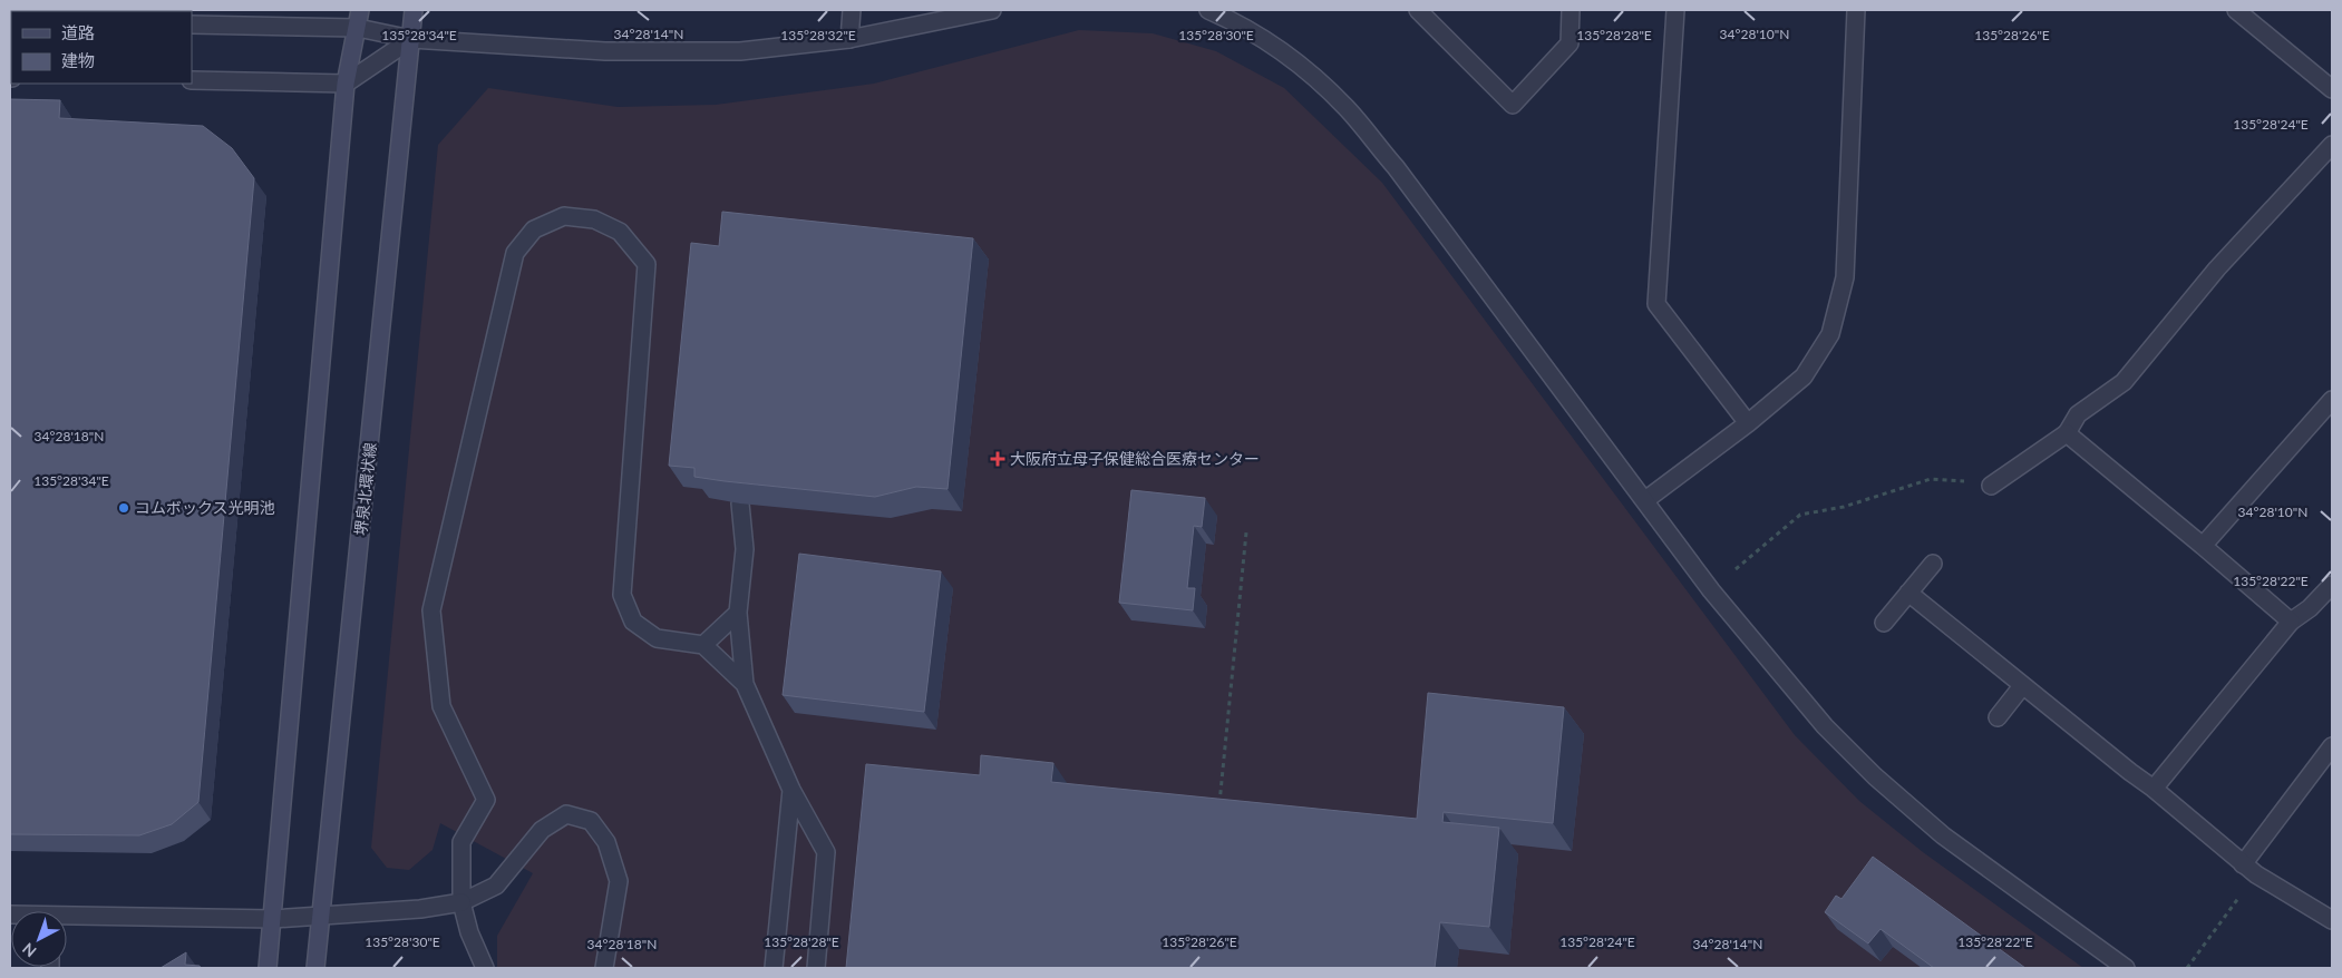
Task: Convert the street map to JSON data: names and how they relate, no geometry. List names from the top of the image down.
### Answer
{
  "streets": {
    "main road": ["堺泉北環状線"]
  },
  "places": {
    "health": ["大阪府立母子保健総合医療センター"],
    "other": ["コムボックス光明池"]
  },
  "legend": ["道路", "建物"],
  "north": "bottom left",
  "coordinates": [
    "34°28'14\"N",
    "34°28'10\"N",
    "135°28'34\"E",
    "135°28'32\"E",
    "135°28'30\"E",
    "135°28'28\"E",
    "135°28'26\"E",
    "135°28'24\"E",
    "34°28'18\"N",
    "135°28'22\"E"
  ]
}
